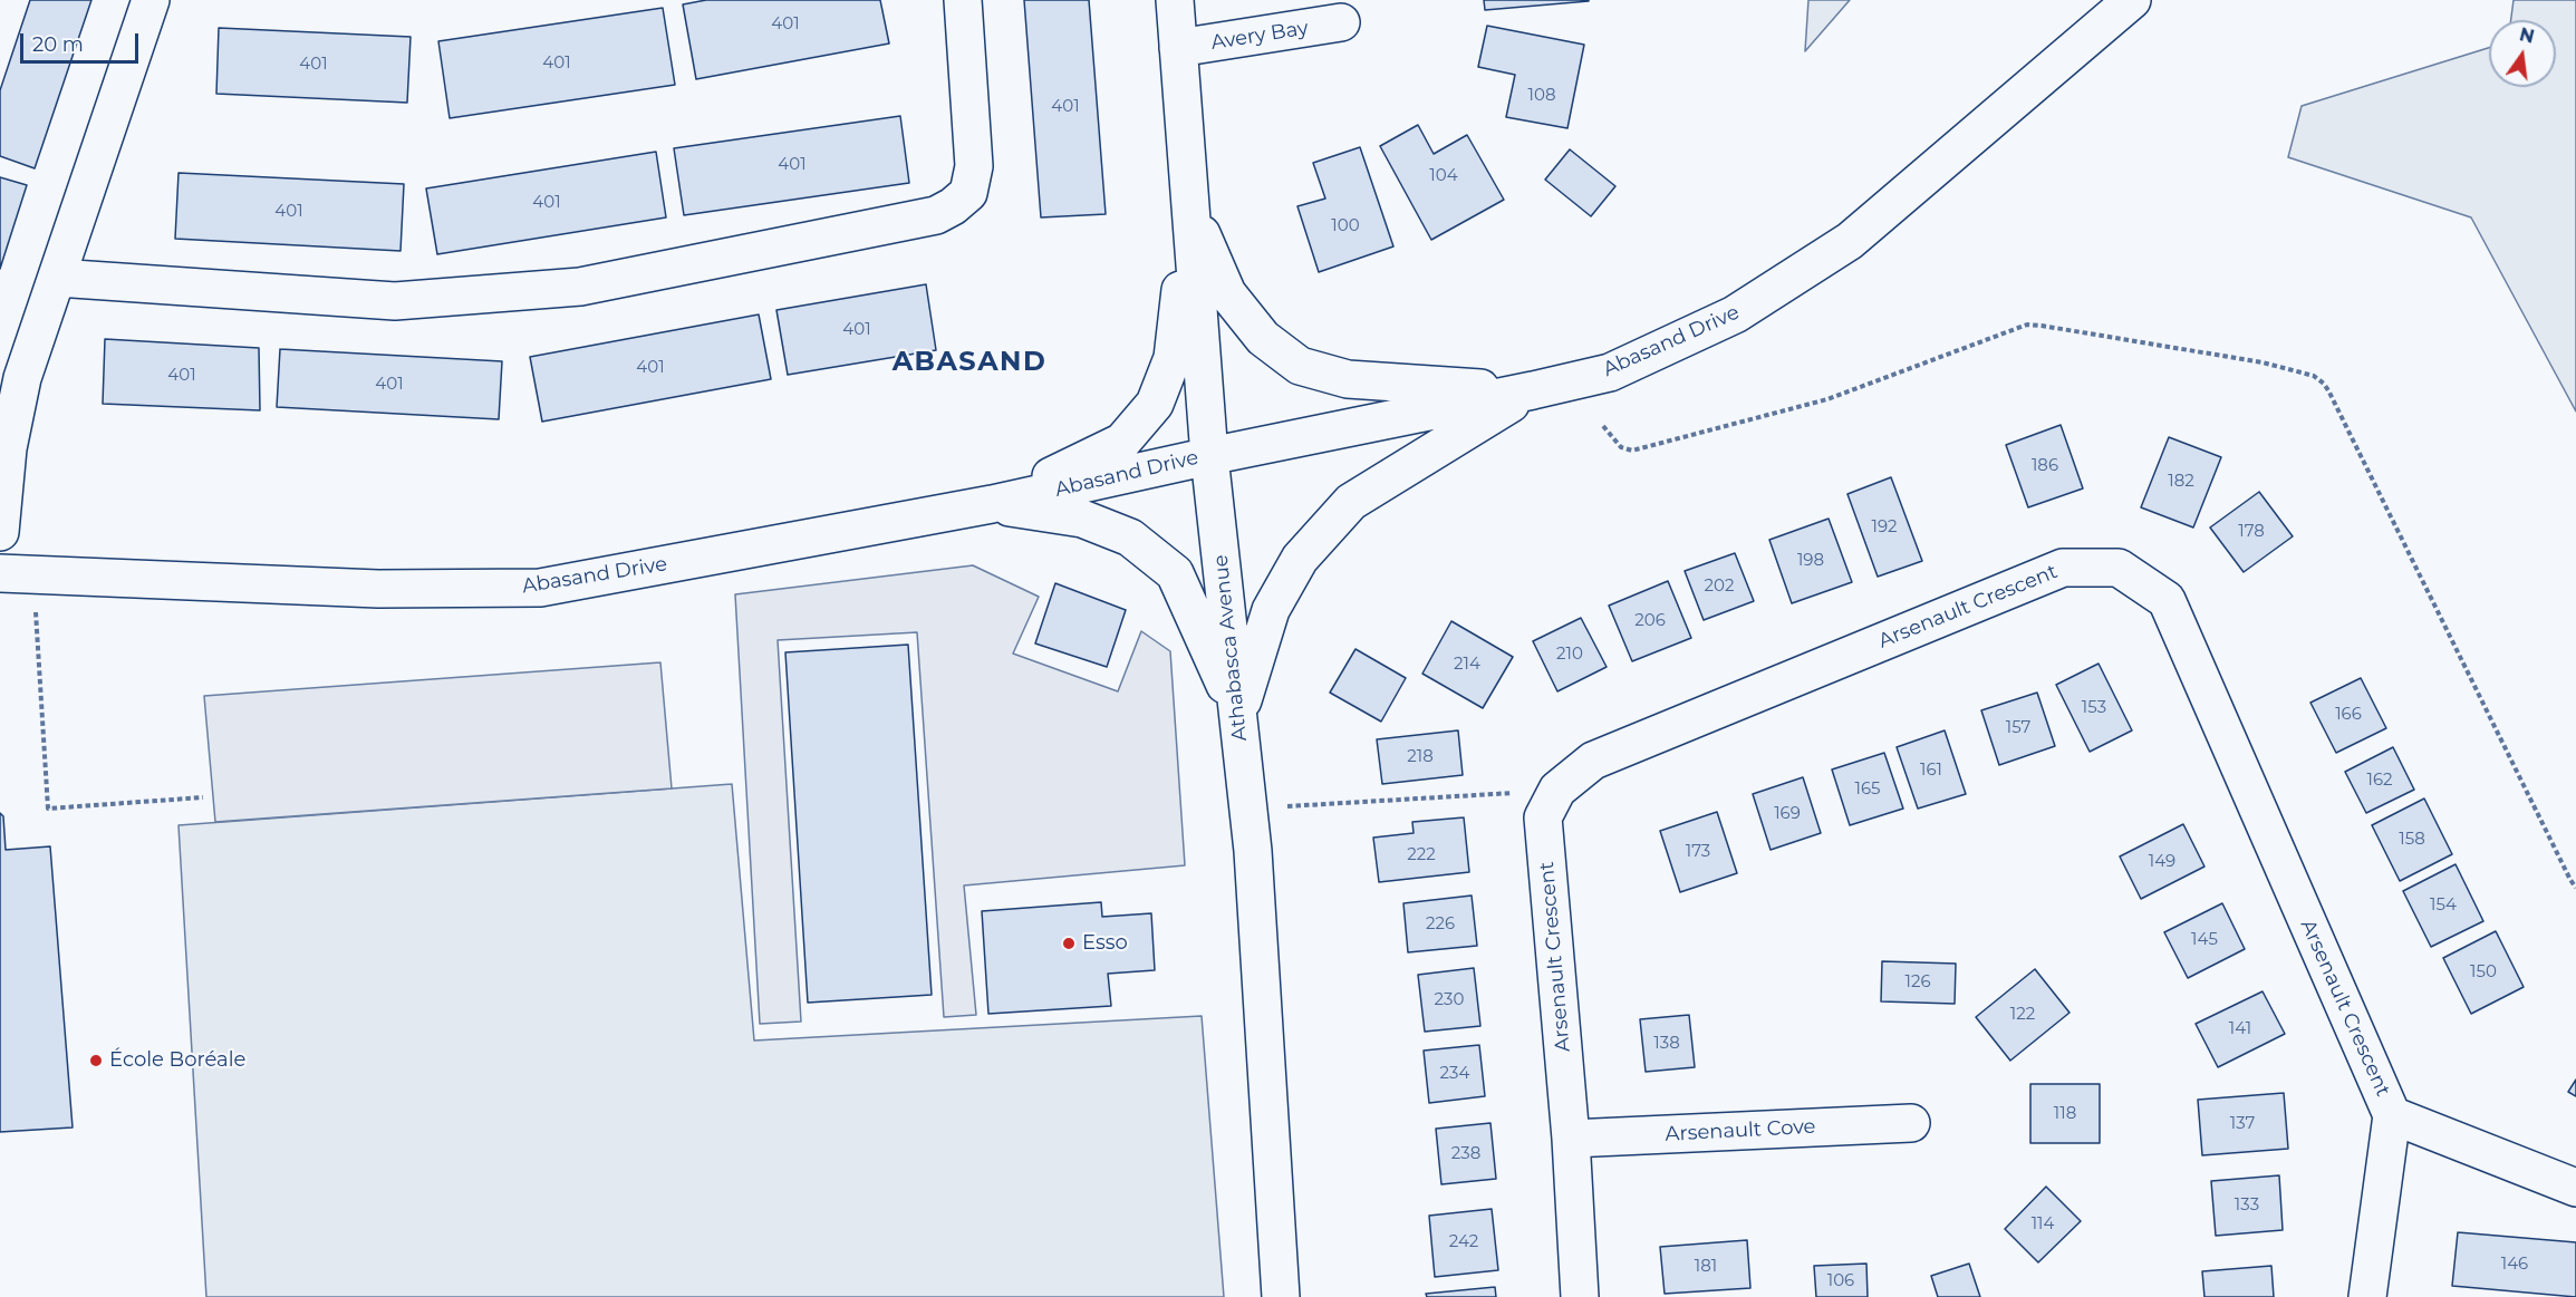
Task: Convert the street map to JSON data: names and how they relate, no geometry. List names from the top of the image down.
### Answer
{
  "streets": {
    "street": [
      "Avery Bay",
      "Abasand Drive",
      "Arsenault Crescent",
      "Athabasca Avenue",
      "Arsenault Cove"
    ]
  },
  "crossings": [
    ["Avery Bay", "Athabasca Avenue"],
    ["Abasand Drive", "Athabasca Avenue"],
    ["Arsenault Crescent", "Arsenault Cove"]
  ],
  "districts": ["ABASAND"],
  "places": ["Esso", "École Boréale"],
  "house_numbers": [
    "401",
    "401",
    "401",
    "108",
    "401",
    "401",
    "104",
    "401",
    "401",
    "100",
    "401",
    "401",
    "401",
    "401",
    "186",
    "182",
    "192",
    "178",
    "198",
    "202",
    "206",
    "210",
    "214",
    "153",
    "166",
    "157",
    "218",
    "161",
    "162",
    "165",
    "169",
    "158",
    "173",
    "222",
    "149",
    "154",
    "226",
    "145",
    "150",
    "126",
    "230",
    "122",
    "141",
    "138",
    "234",
    "118",
    "137",
    "238",
    "133",
    "114",
    "242",
    "146",
    "181",
    "106"
  ],
  "scale_bar": "20 m",
  "north": "top"
}
